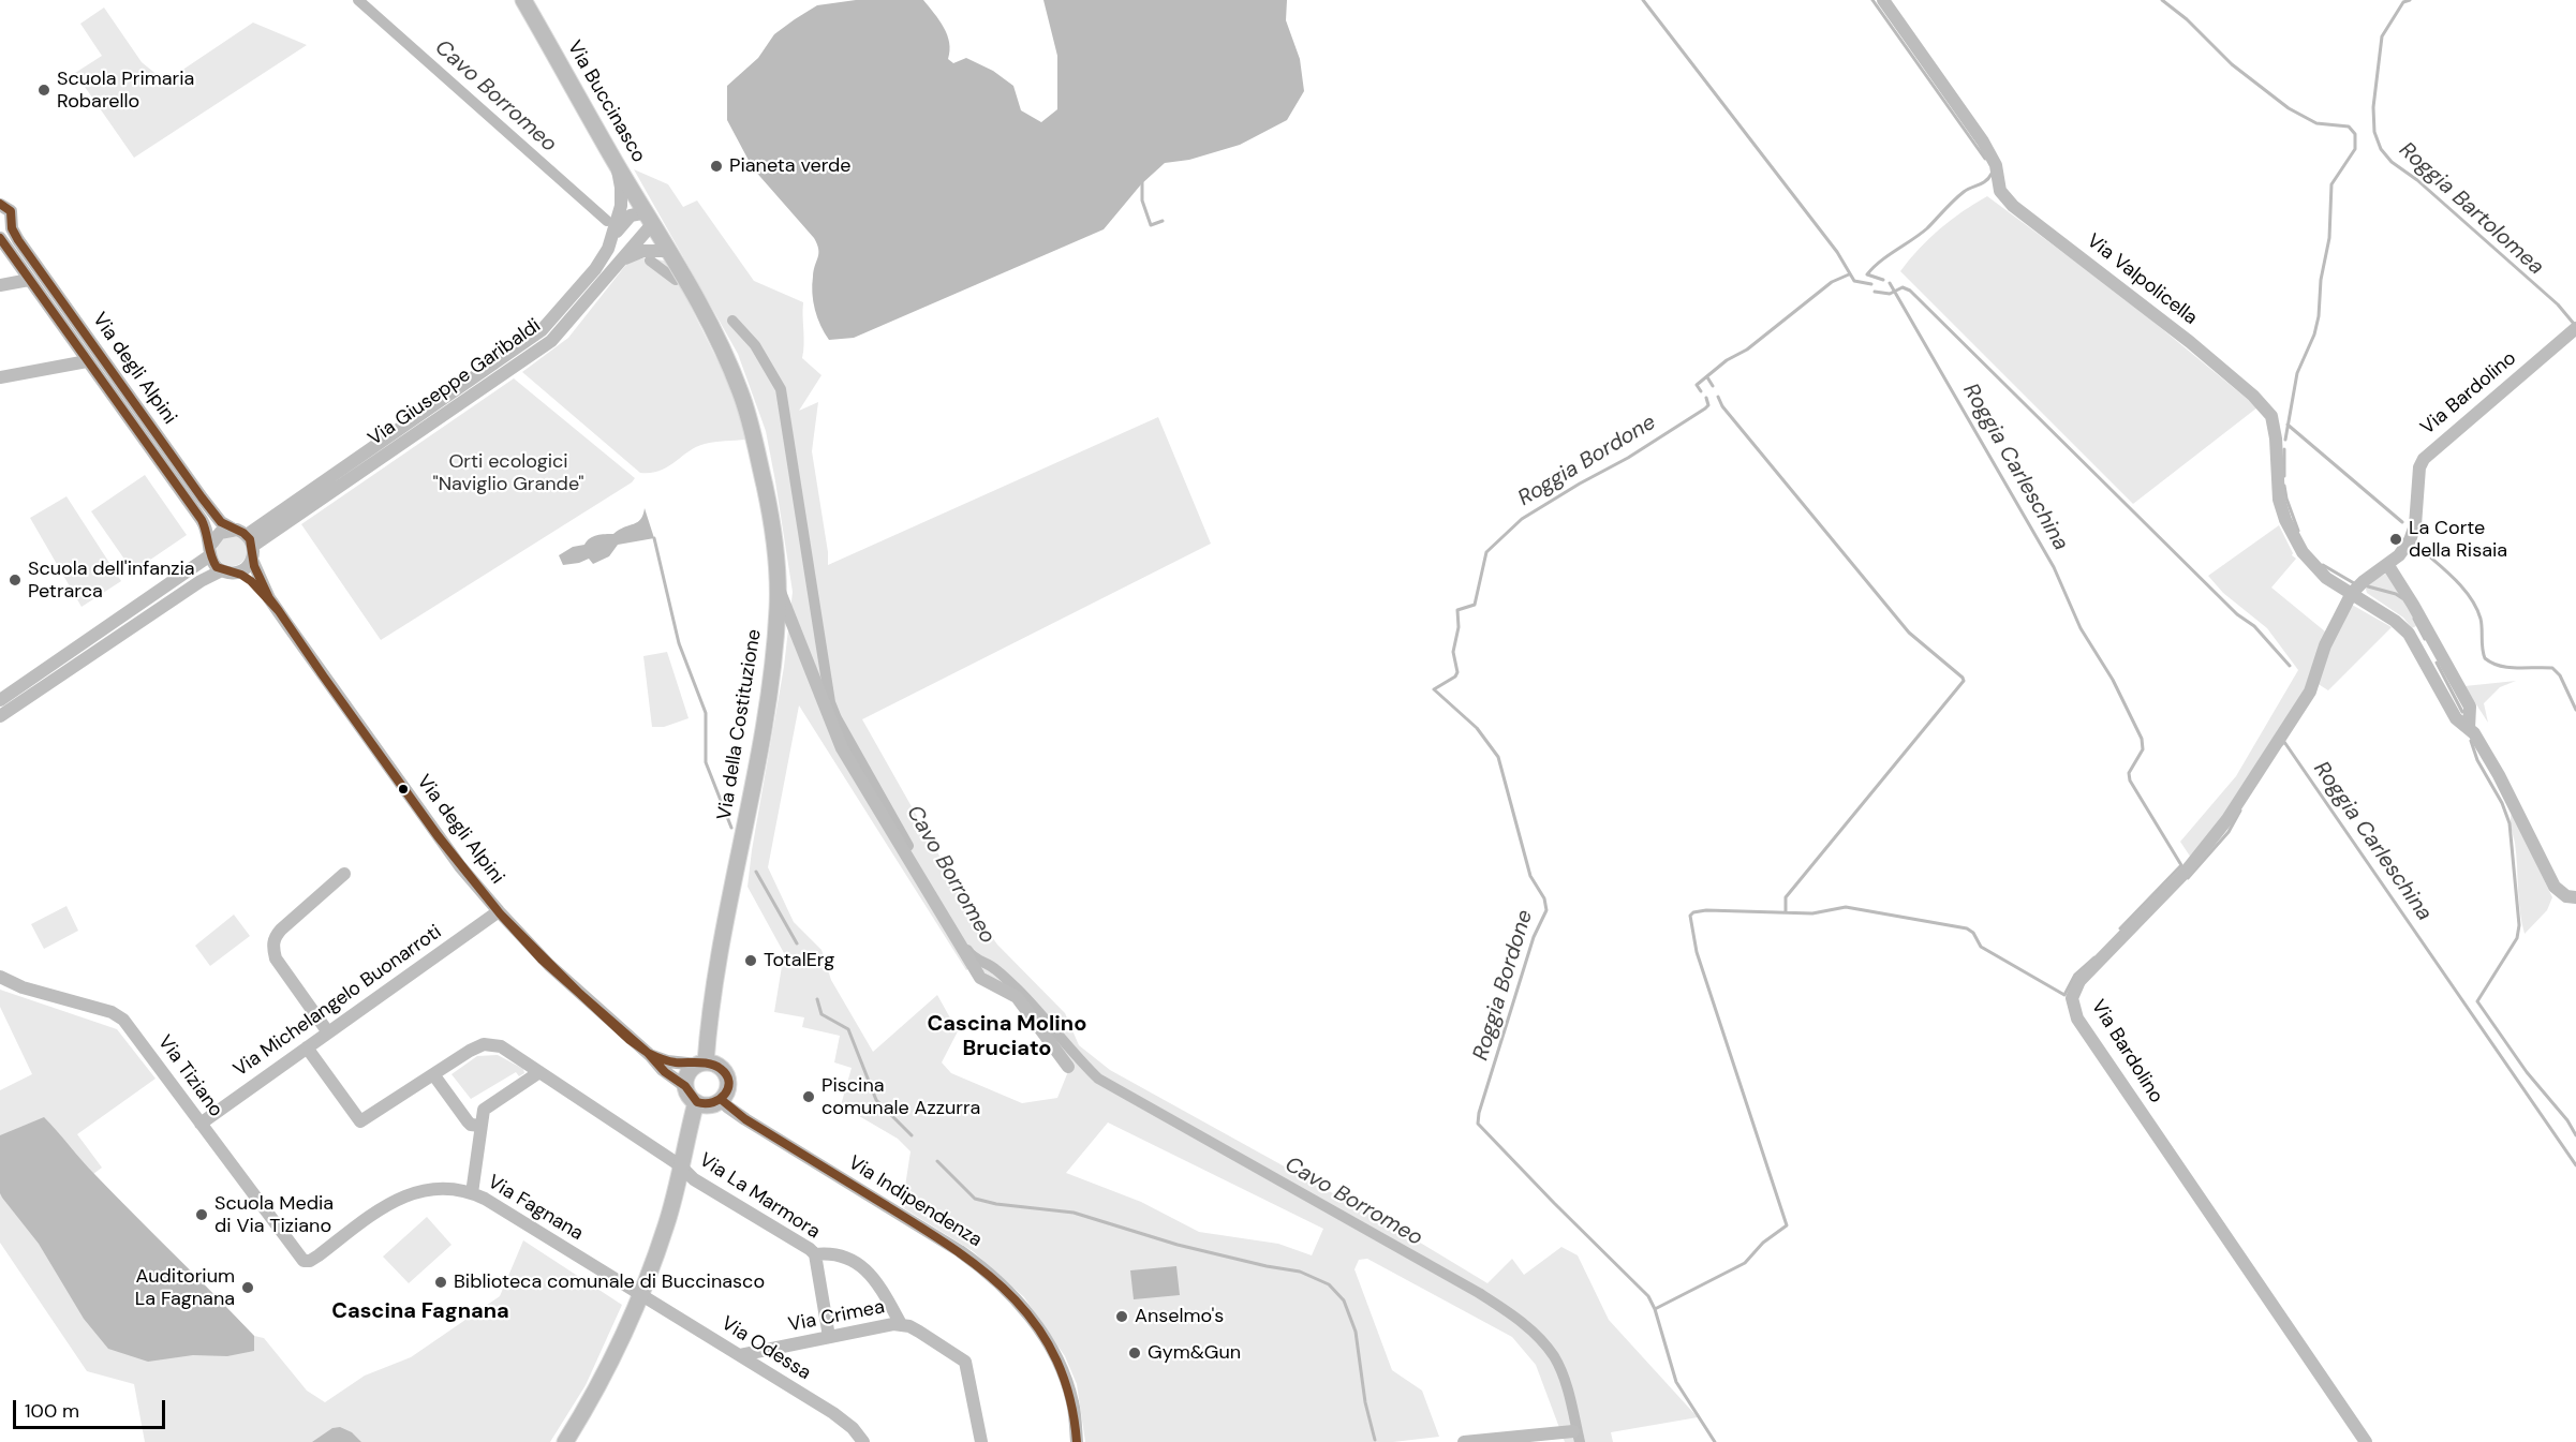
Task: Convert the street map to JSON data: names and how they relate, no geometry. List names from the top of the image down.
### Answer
{
  "streets": {
    "main road": ["Via Buccinasco", "Via della Costituzione"],
    "street": [
      "Via Valpolicella",
      "Via degli Alpini",
      "Via Giuseppe Garibaldi",
      "Via Bardolino",
      "Via Michelangelo Buonarroti",
      "Via Tiziano",
      "Via La Marmora",
      "Via Indipendenza",
      "Via Fagnana",
      "Via Crimea",
      "Via Odessa"
    ]
  },
  "crossings": [
    ["Via Buccinasco", "Via Giuseppe Garibaldi"],
    ["Via Buccinasco", "Via della Costituzione"],
    ["Via Valpolicella", "Via Bardolino"],
    ["Via degli Alpini", "Via Giuseppe Garibaldi"],
    ["Via degli Alpini", "Via della Costituzione"],
    ["Via degli Alpini", "Via Michelangelo Buonarroti"],
    ["Via degli Alpini", "Via Indipendenza"],
    ["Via Giuseppe Garibaldi", "Via della Costituzione"],
    ["Via della Costituzione", "Via Indipendenza"],
    ["Via Michelangelo Buonarroti", "Via Tiziano"],
    ["Via Tiziano", "Via Fagnana"],
    ["Via La Marmora", "Via Crimea"],
    ["Via Fagnana", "Via Odessa"],
    ["Via Crimea", "Via Odessa"]
  ],
  "districts": ["Cascina Molino Bruciato", "Cascina Fagnana"],
  "water": [
    "Cavo Borromeo",
    "Roggia Bartolomea",
    "Roggia Bordone",
    "Roggia Carleschina"
  ],
  "parks": ["Orti ecologici \"Naviglio Grande\""],
  "places": [
    "Scuola Primaria Robarello",
    "Pianeta verde",
    "La Corte della Risaia",
    "Scuola dell'infanzia Petrarca",
    "TotalErg",
    "Piscina comunale Azzurra",
    "Scuola Media di Via Tiziano",
    "Biblioteca comunale di Buccinasco",
    "Auditorium La Fagnana",
    "Anselmo's",
    "Gym&Gun"
  ],
  "scale_bar": "100 m"
}
